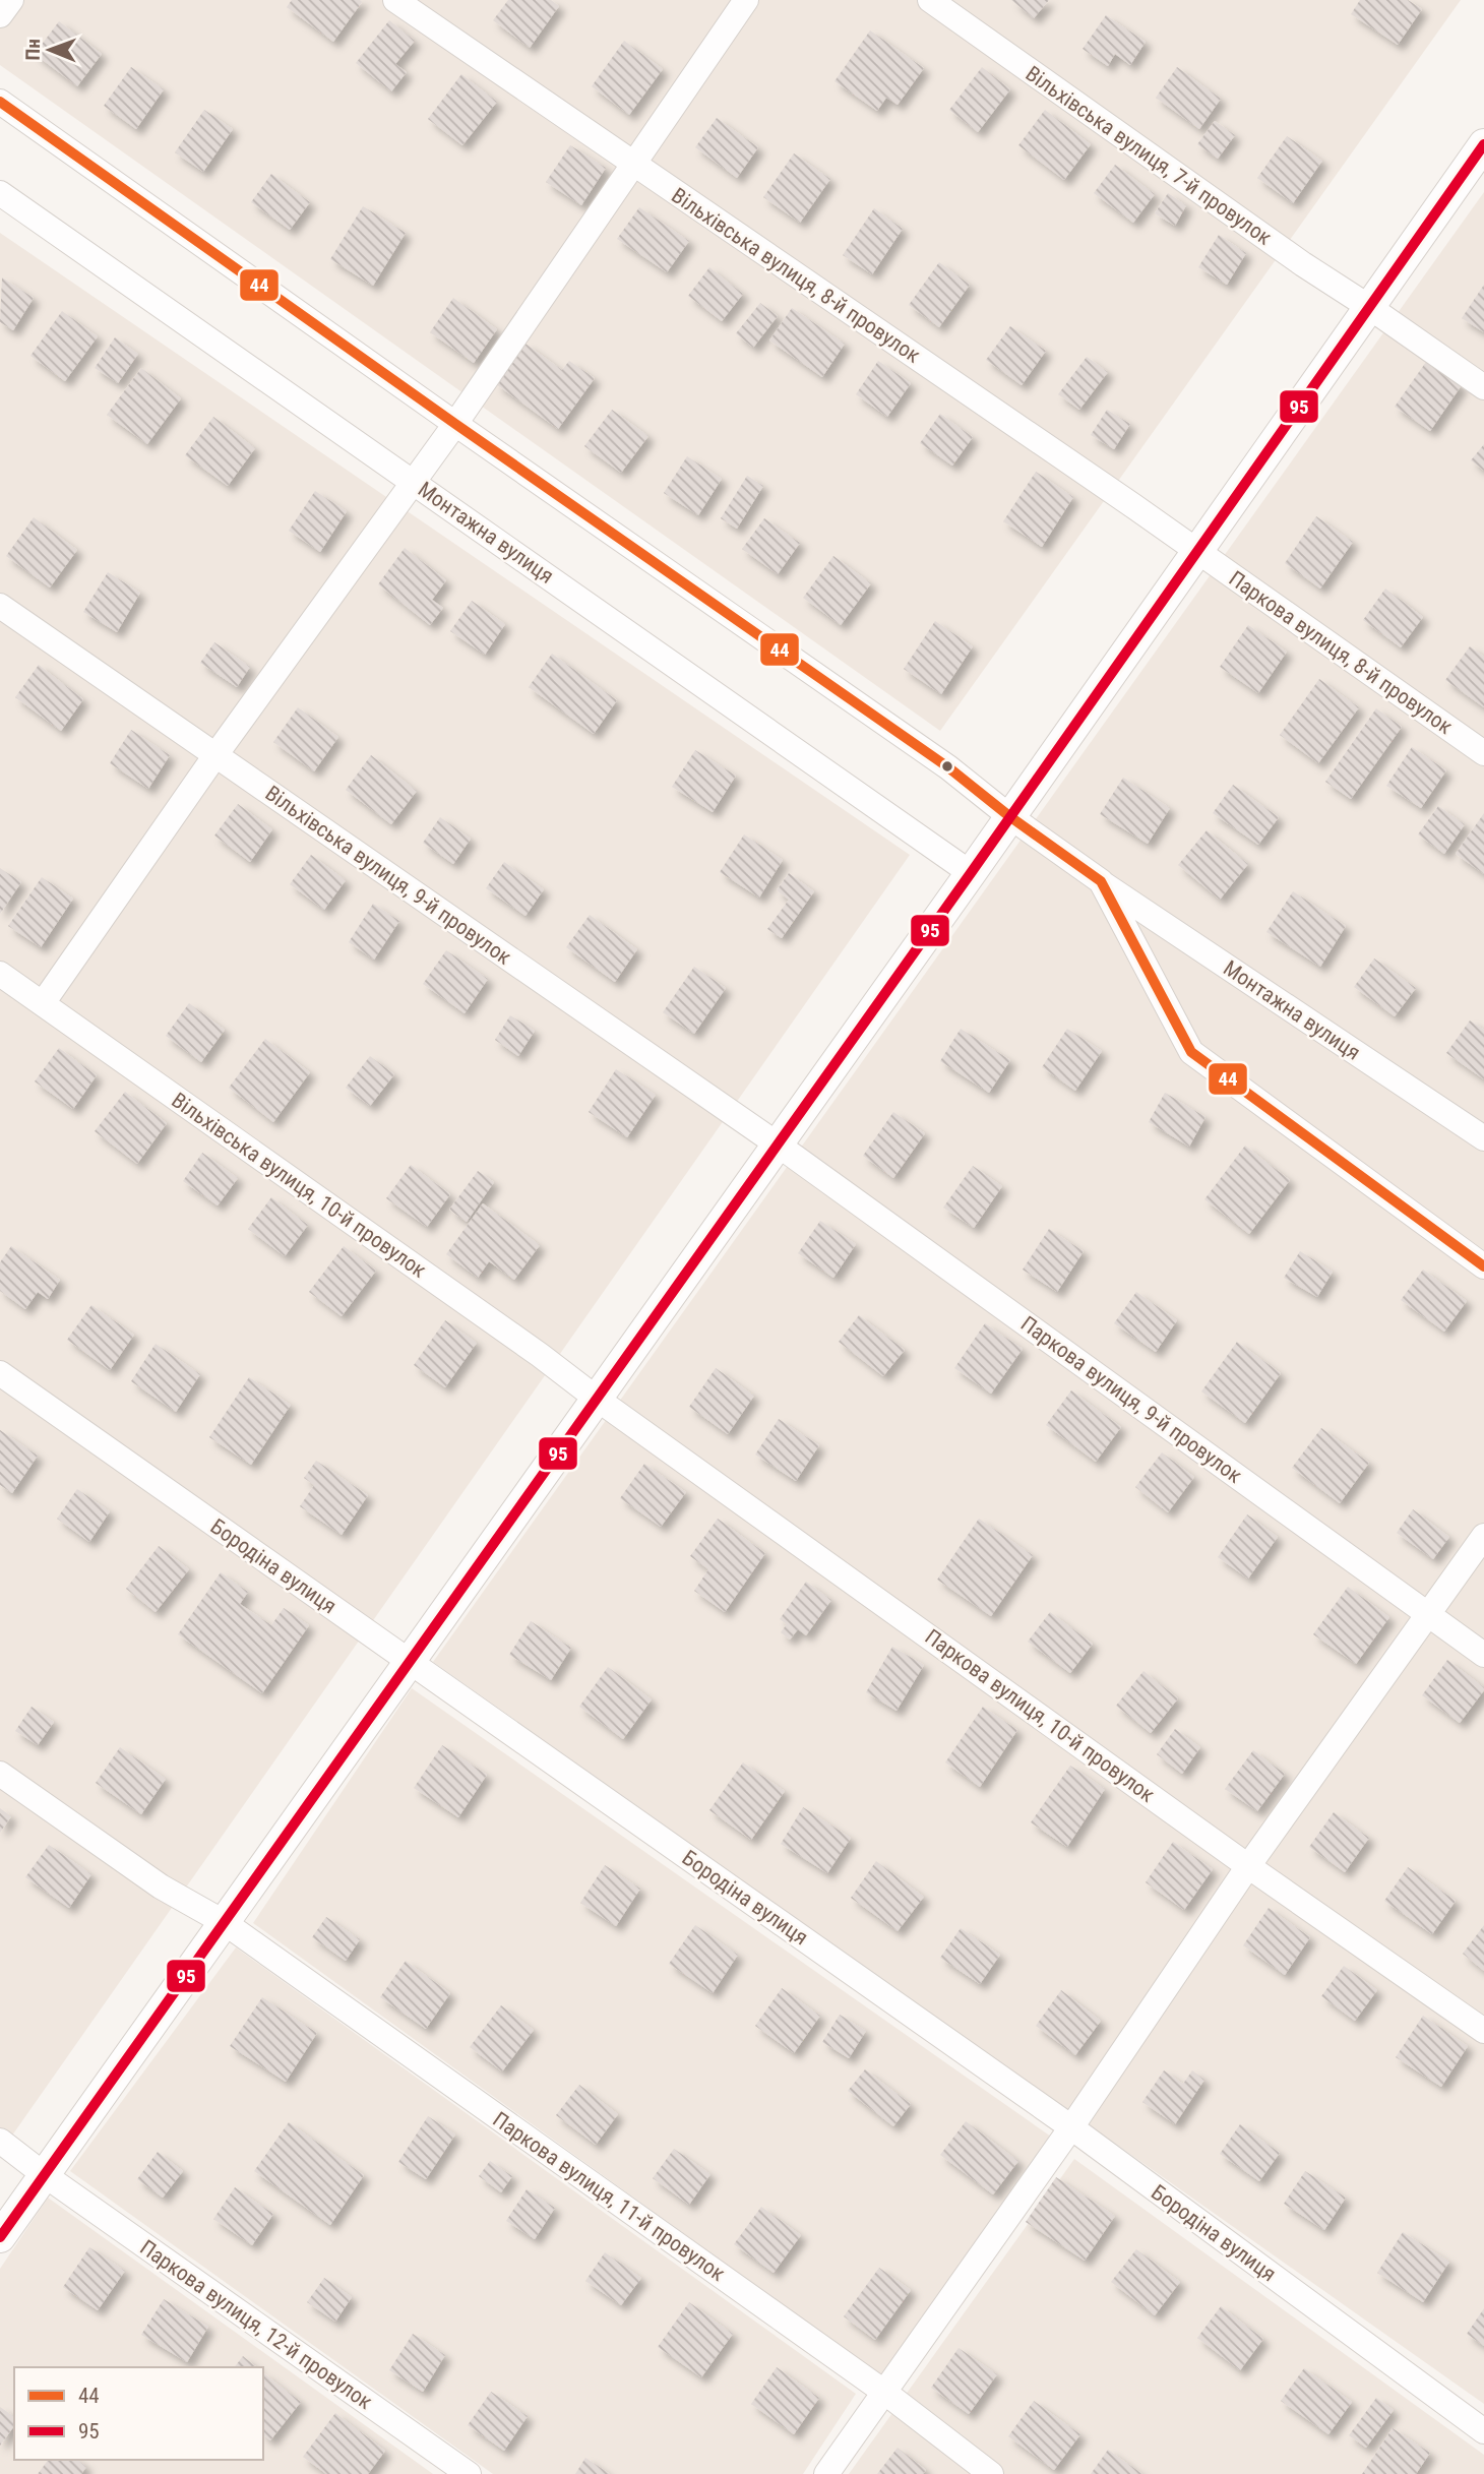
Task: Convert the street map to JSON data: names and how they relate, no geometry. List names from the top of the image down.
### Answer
{
  "streets": {
    "street": [
      "Вільхівська вулиця, 7-й провулок",
      "Вільхівська вулиця, 8-й провулок",
      "Монтажна вулиця",
      "Паркова вулиця, 8-й провулок",
      "Вільхівська вулиця, 9-й провулок",
      "Вільхівська вулиця, 10-й провулок",
      "Паркова вулиця, 9-й провулок",
      "Бородіна вулиця",
      "Паркова вулиця, 10-й провулок",
      "Паркова вулиця, 11-й провулок",
      "Паркова вулиця, 12-й провулок"
    ]
  },
  "crossings": [
    ["Вільхівська вулиця, 8-й провулок", "Паркова вулиця, 8-й провулок"],
    ["Вільхівська вулиця, 9-й провулок", "Паркова вулиця, 9-й провулок"],
    ["Вільхівська вулиця, 10-й провулок", "Паркова вулиця, 10-й провулок"]
  ],
  "lines": ["transit line 44", "transit line 95"],
  "legend": ["44", "95"],
  "north": "left"
}
